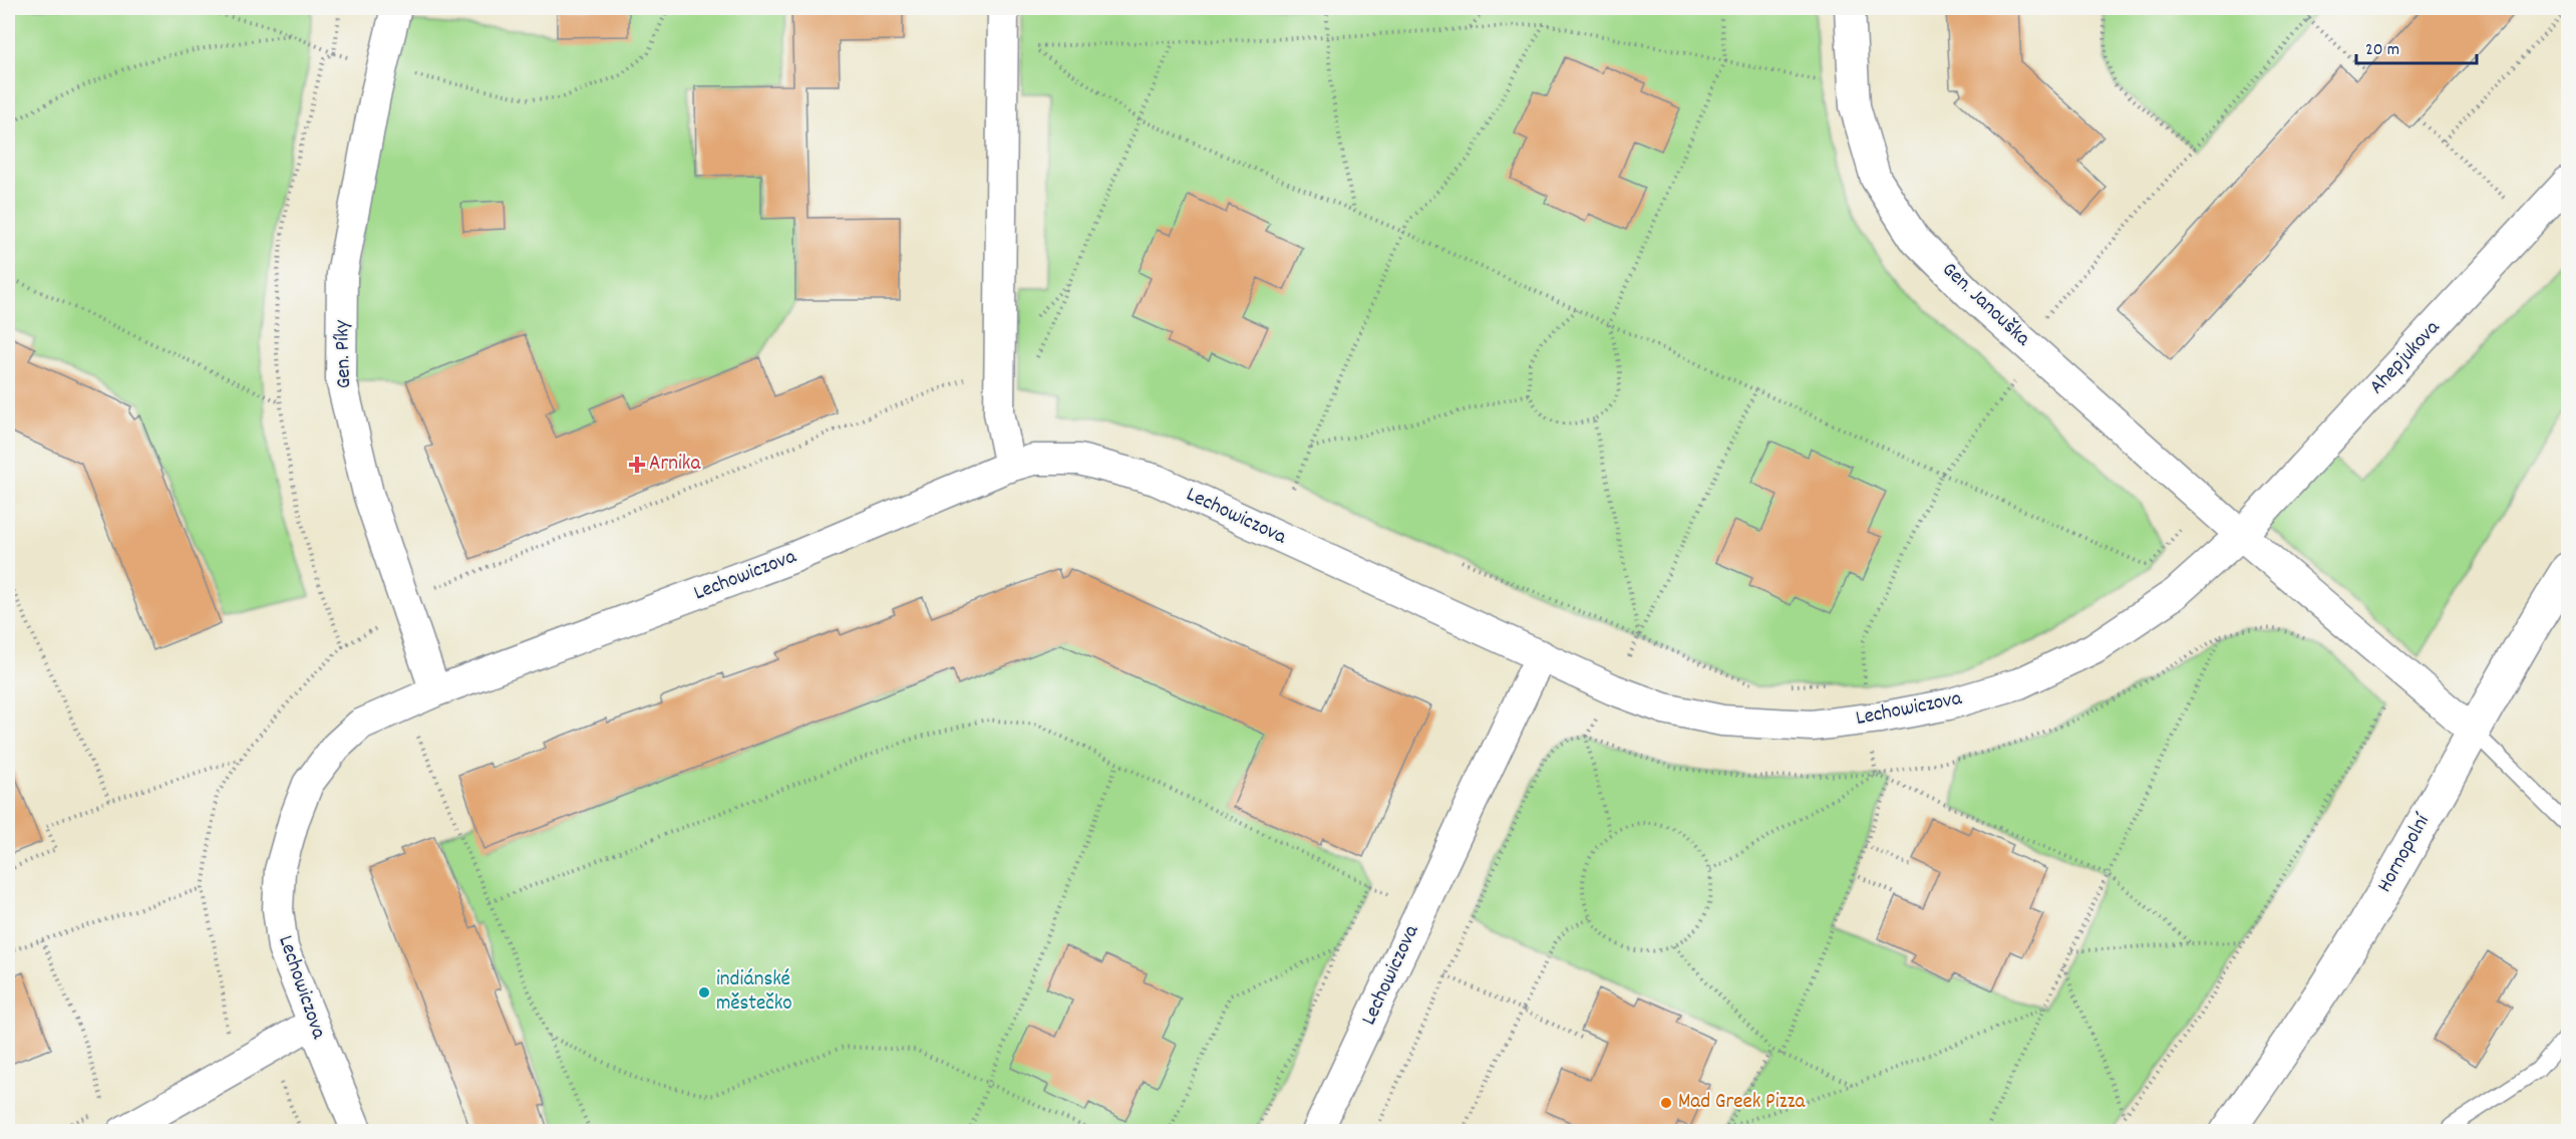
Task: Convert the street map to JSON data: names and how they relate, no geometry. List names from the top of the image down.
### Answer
{
  "streets": {
    "street": [
      "Gen. Janouška",
      "Gen. Píky",
      "Ahepjukova",
      "Lechowiczova",
      "Hornopolní"
    ]
  },
  "crossings": [
    ["Gen. Janouška", "Ahepjukova"],
    ["Gen. Janouška", "Lechowiczova"],
    ["Gen. Janouška", "Hornopolní"],
    ["Gen. Píky", "Lechowiczova"],
    ["Ahepjukova", "Lechowiczova"]
  ],
  "places": {
    "health": ["Arnika"],
    "other": ["indiánské městečko", "Mad Greek Pizza"]
  },
  "scale_bar": "20 m"
}
